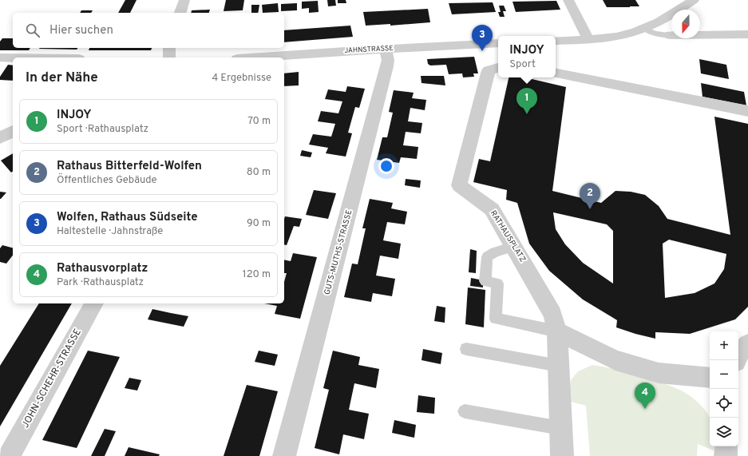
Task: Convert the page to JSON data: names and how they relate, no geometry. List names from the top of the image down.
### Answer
{
  "streets": {
    "street": [
      "JAHNSTRASSE",
      "RATHAUSPLATZ",
      "GUTS-MUTHS-STRASSE",
      "JOHN-SCHEHR-STRASSE"
    ]
  },
  "crossings": [
    ["JAHNSTRASSE", "GUTS-MUTHS-STRASSE"]
  ],
  "north": "bottom",
  "page": {
    "search": "Hier suchen",
    "pins": [
      "3",
      "1",
      "2",
      "4"
    ],
    "popup": ["INJOY", "Sport"],
    "heading": ["In der Nähe", "4 Ergebnisse"],
    "list": [
      {
        "mark": "1",
        "name": "INJOY",
        "note": "Sport · Rathausplatz",
        "value": "70 m"
      },
      {
        "mark": "2",
        "name": "Rathaus Bitterfeld-Wolfen",
        "note": "Öffentliches Gebäude",
        "value": "80 m"
      },
      {
        "mark": "3",
        "name": "Wolfen, Rathaus Südseite",
        "note": "Haltestelle · Jahnstraße",
        "value": "90 m"
      },
      {
        "mark": "4",
        "name": "Rathausvorplatz",
        "note": "Park · Rathausplatz",
        "value": "120 m"
      }
    ],
    "map_buttons": ["+", "−"]
  }
}
